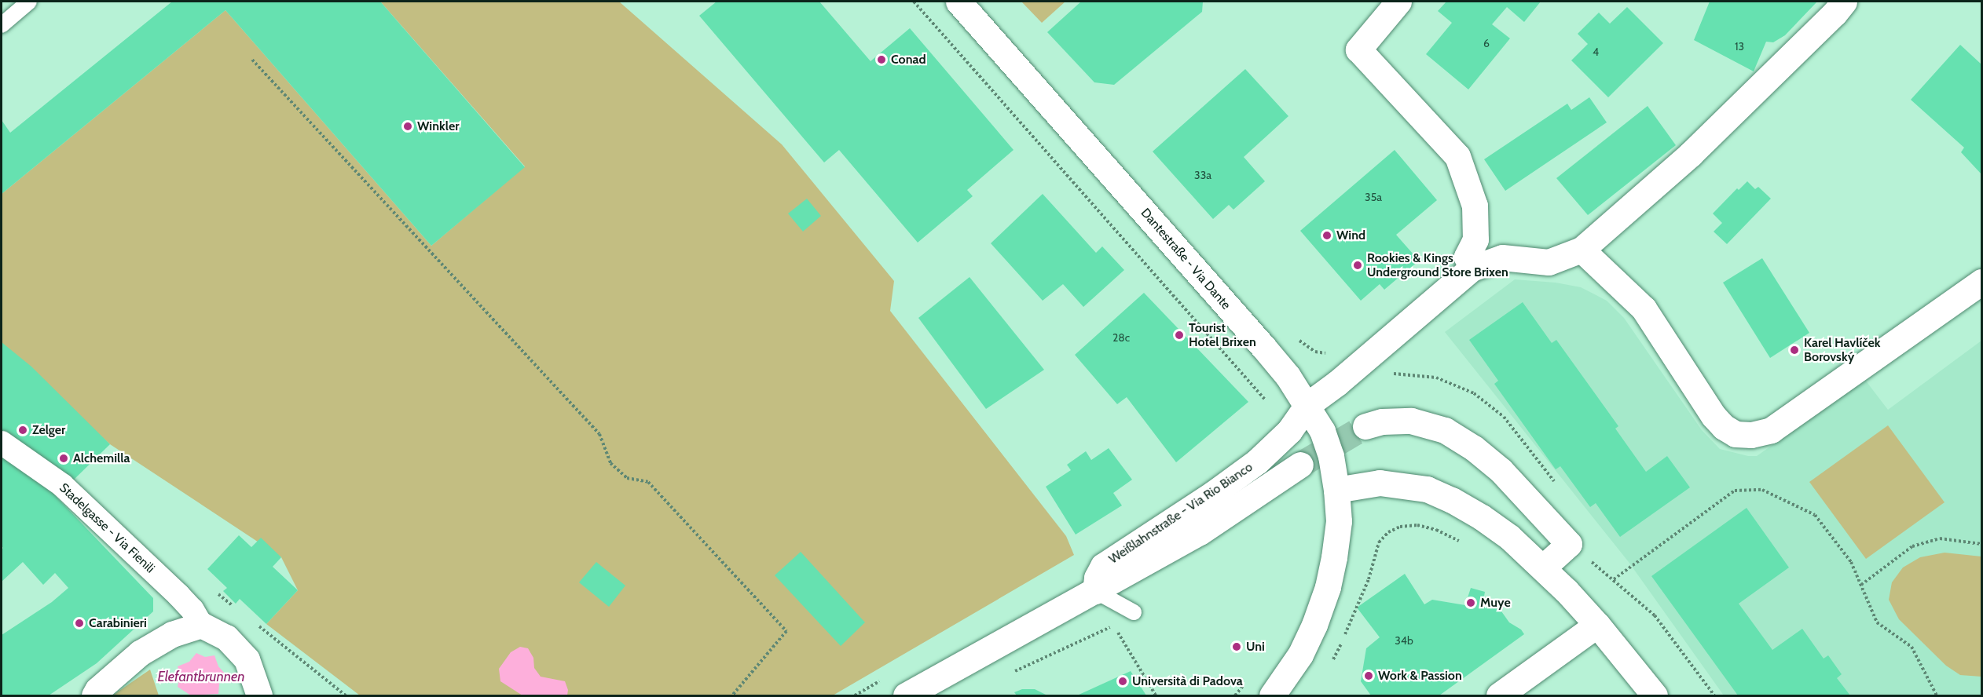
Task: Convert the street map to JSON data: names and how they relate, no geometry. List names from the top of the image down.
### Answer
{
  "streets": {
    "street": ["Dantestraße - Via Dante", "Weißlahnstraße - Via Rio Bianco", "Stadelgasse - Via Fienili"]
  },
  "crossings": [
    ["Dantestraße - Via Dante", "Weißlahnstraße - Via Rio Bianco"]
  ],
  "water": ["Elefantbrunnen"],
  "places": [
    "Conad",
    "Winkler",
    "Wind",
    "Rookies & Kings Underground Store Brixen",
    "Tourist Hotel Brixen",
    "Karel Havlíček Borovský",
    "Zelger",
    "Alchemilla",
    "Muye",
    "Carabinieri",
    "Uni",
    "Work & Passion",
    "Università di Padova"
  ],
  "house_numbers": [
    "6",
    "13",
    "4",
    "33a",
    "35a",
    "28c",
    "34b"
  ]
}
